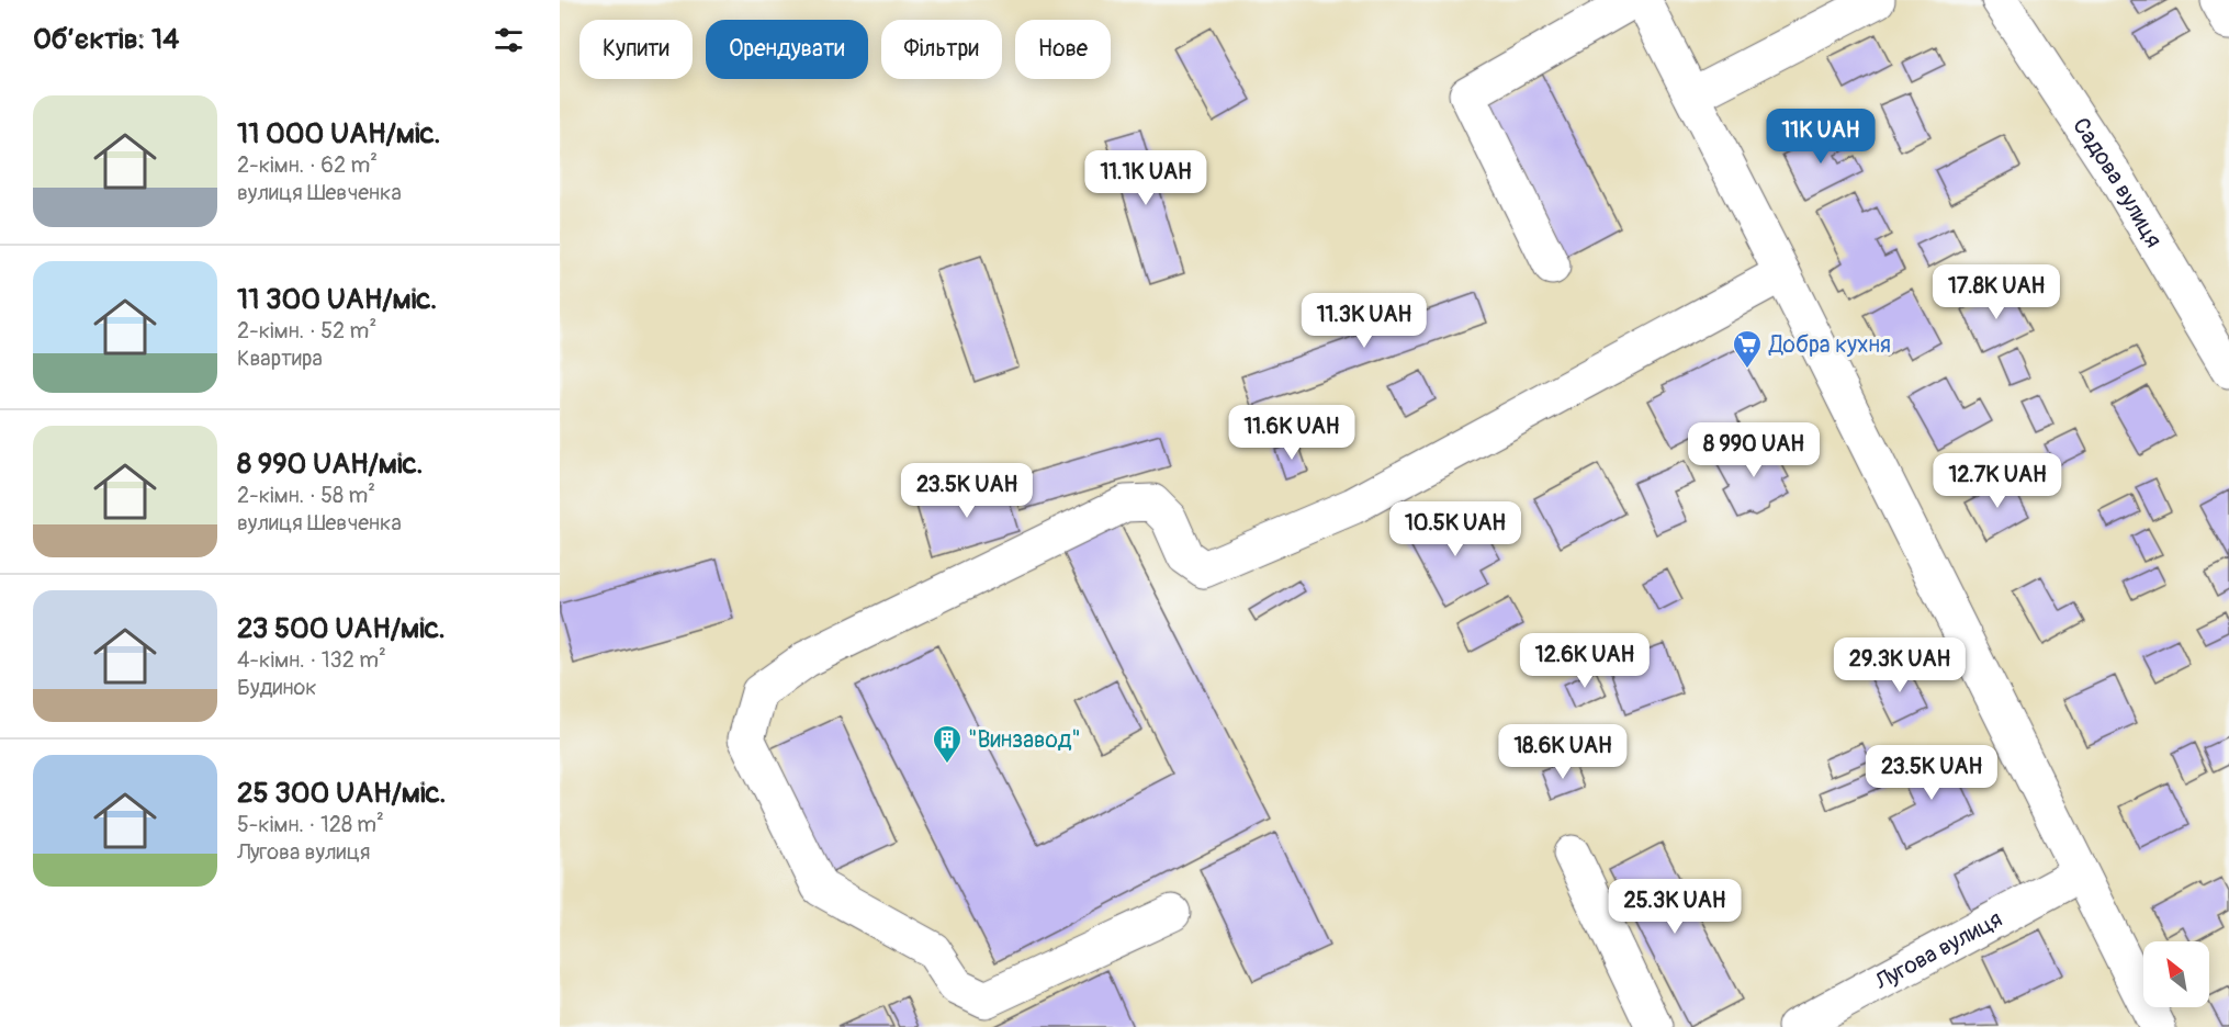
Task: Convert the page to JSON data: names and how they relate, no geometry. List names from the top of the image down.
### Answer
{
  "streets": {
    "street": ["Садова вулиця", "Лугова вулиця"]
  },
  "places": {
    "supermarket": ["Добра кухня"],
    "building": ["\"Винзавод\""]
  },
  "north": "top left",
  "page": {
    "heading": "Об’єктів: 14",
    "chip": [
      "Купити",
      "Орендувати",
      "Фільтри",
      "Нове"
    ],
    "list": [
      {
        "name": "11 000 UAH/міс.",
        "note": "2-кімн. · 62 m² · вулиця Шевченка"
      },
      {
        "name": "11 300 UAH/міс.",
        "note": "2-кімн. · 52 m² · Квартира"
      },
      {
        "name": "8 990 UAH/міс.",
        "note": "2-кімн. · 58 m² · вулиця Шевченка"
      },
      {
        "name": "23 500 UAH/міс.",
        "note": "4-кімн. · 132 m² · Будинок"
      },
      {
        "name": "25 300 UAH/міс.",
        "note": "5-кімн. · 128 m² · Лугова вулиця"
      }
    ],
    "price": [
      "11K UAH",
      "11.1K UAH",
      "17.8K UAH",
      "11.3K UAH",
      "11.6K UAH",
      "8 990 UAH",
      "12.7K UAH",
      "23.5K UAH",
      "10.5K UAH",
      "12.6K UAH",
      "29.3K UAH",
      "18.6K UAH",
      "23.5K UAH",
      "25.3K UAH"
    ]
  }
}
